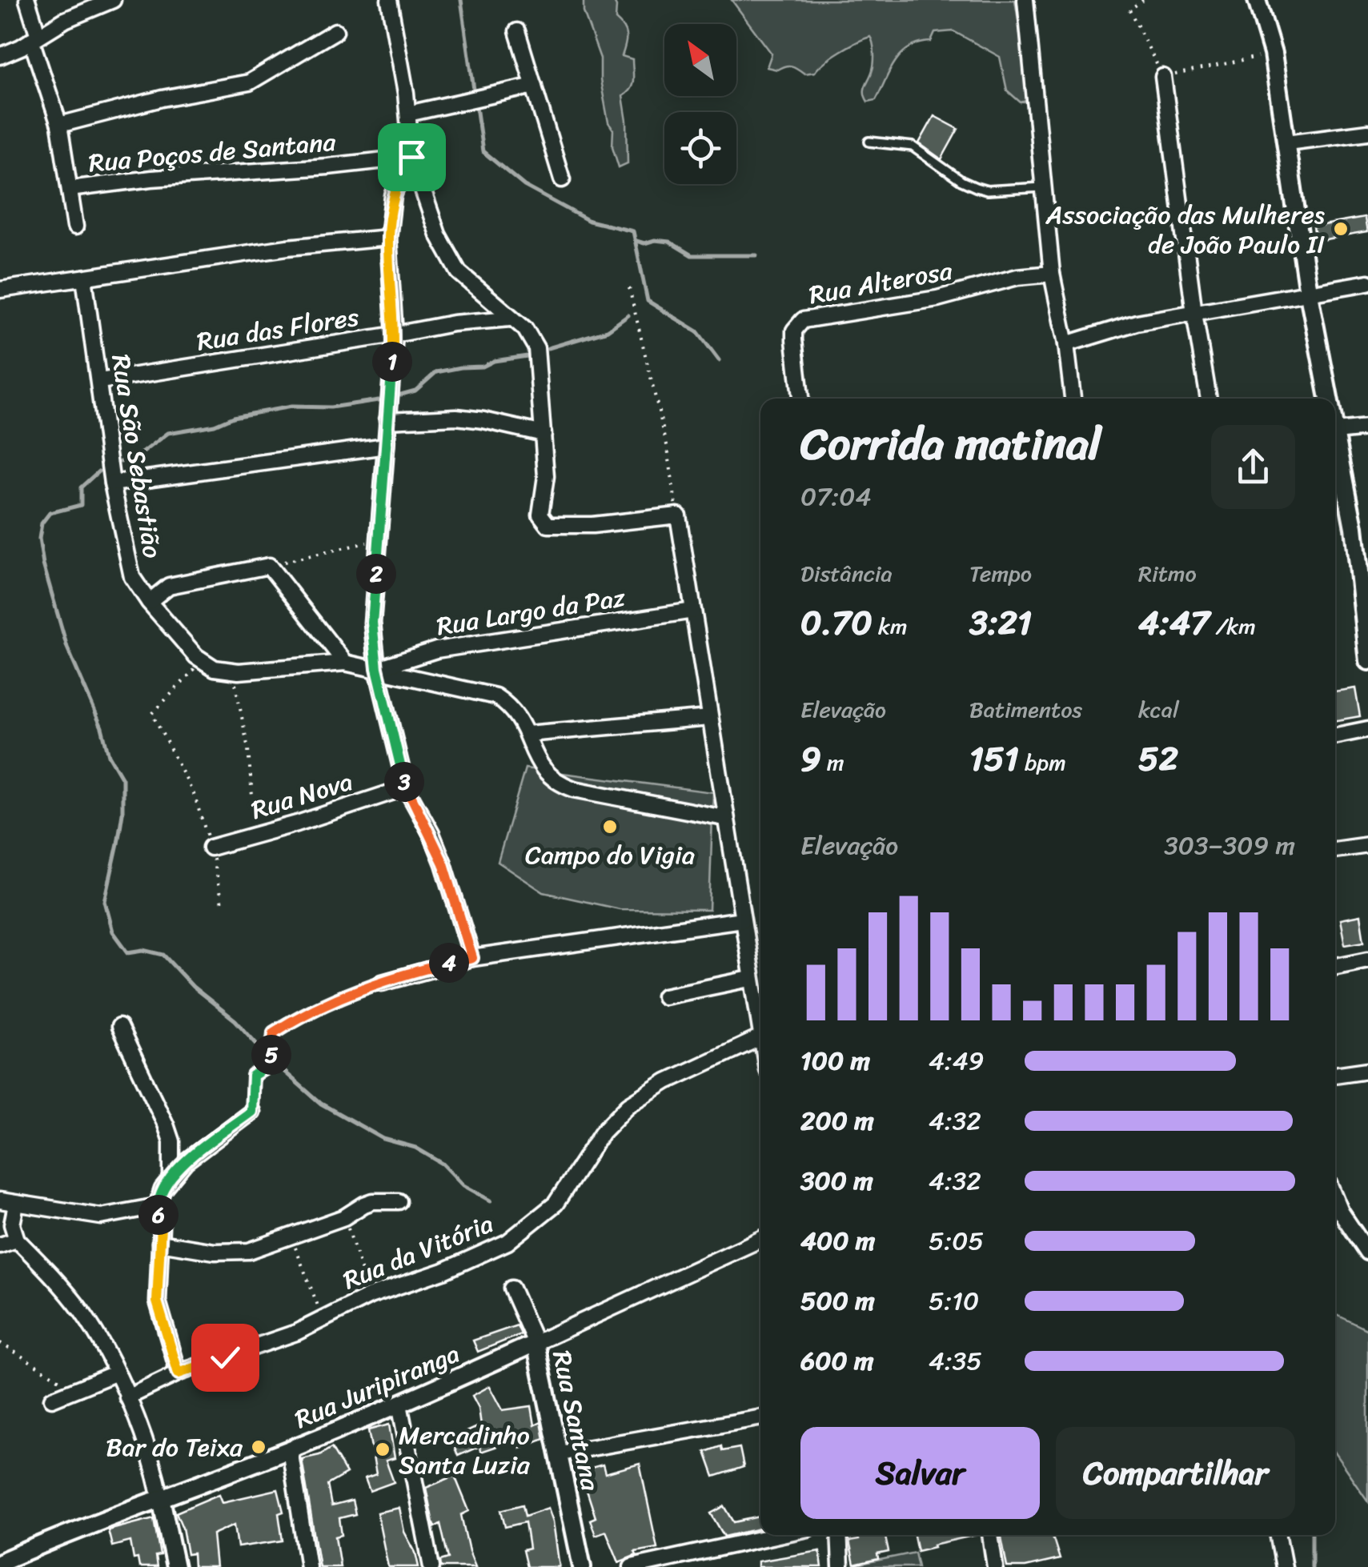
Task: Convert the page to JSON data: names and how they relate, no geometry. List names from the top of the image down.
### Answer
{
  "streets": {
    "street": [
      "Rua Poços de Santana",
      "Rua Alterosa",
      "Rua das Flores",
      "Rua São Sebastião",
      "Rua Largo da Paz",
      "Rua Nova",
      "Rua da Vitória",
      "Rua Juripiranga",
      "Rua Santana"
    ]
  },
  "crossings": [
    ["Rua das Flores", "Rua São Sebastião"],
    ["Rua São Sebastião", "Rua Largo da Paz"],
    ["Rua Juripiranga", "Rua Santana"]
  ],
  "places": [
    "Associação das Mulheres de João Paulo II",
    "Campo do Vigia",
    "Bar do Teixa",
    "Mercadinho Santa Luzia"
  ],
  "north": "top left",
  "page": {
    "pins": [
      "1",
      "2",
      "3",
      "4",
      "5",
      "6"
    ],
    "heading": ["Corrida matinal", "07:04"],
    "stats": [
      ["Distância", "0.70 km"],
      ["Tempo", "3:21"],
      ["Ritmo", "4:47 /km"],
      ["Elevação", "9 m"],
      ["Batimentos", "151 bpm"],
      ["kcal", "52"]
    ],
    "chart": ["Elevação", "303–309 m"],
    "list": [
      {
        "name": "100 m",
        "note": "4:49"
      },
      {
        "name": "200 m",
        "note": "4:32"
      },
      {
        "name": "300 m",
        "note": "4:32"
      },
      {
        "name": "400 m",
        "note": "5:05"
      },
      {
        "name": "500 m",
        "note": "5:10"
      },
      {
        "name": "600 m",
        "note": "4:35"
      }
    ],
    "buttons": ["Salvar", "Compartilhar"]
  }
}
